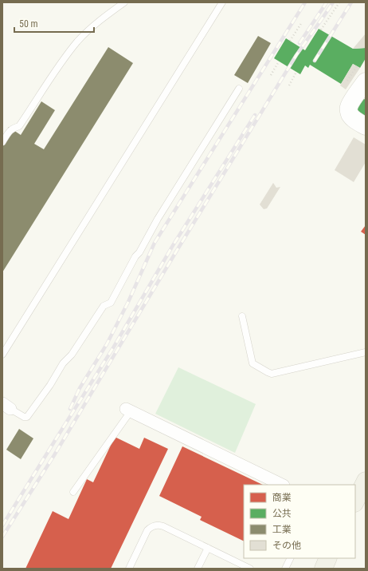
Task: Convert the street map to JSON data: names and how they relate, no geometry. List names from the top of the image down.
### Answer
{
  "legend": [
    "商業",
    "公共",
    "工業",
    "その他"
  ],
  "scale_bar": "50 m"
}
